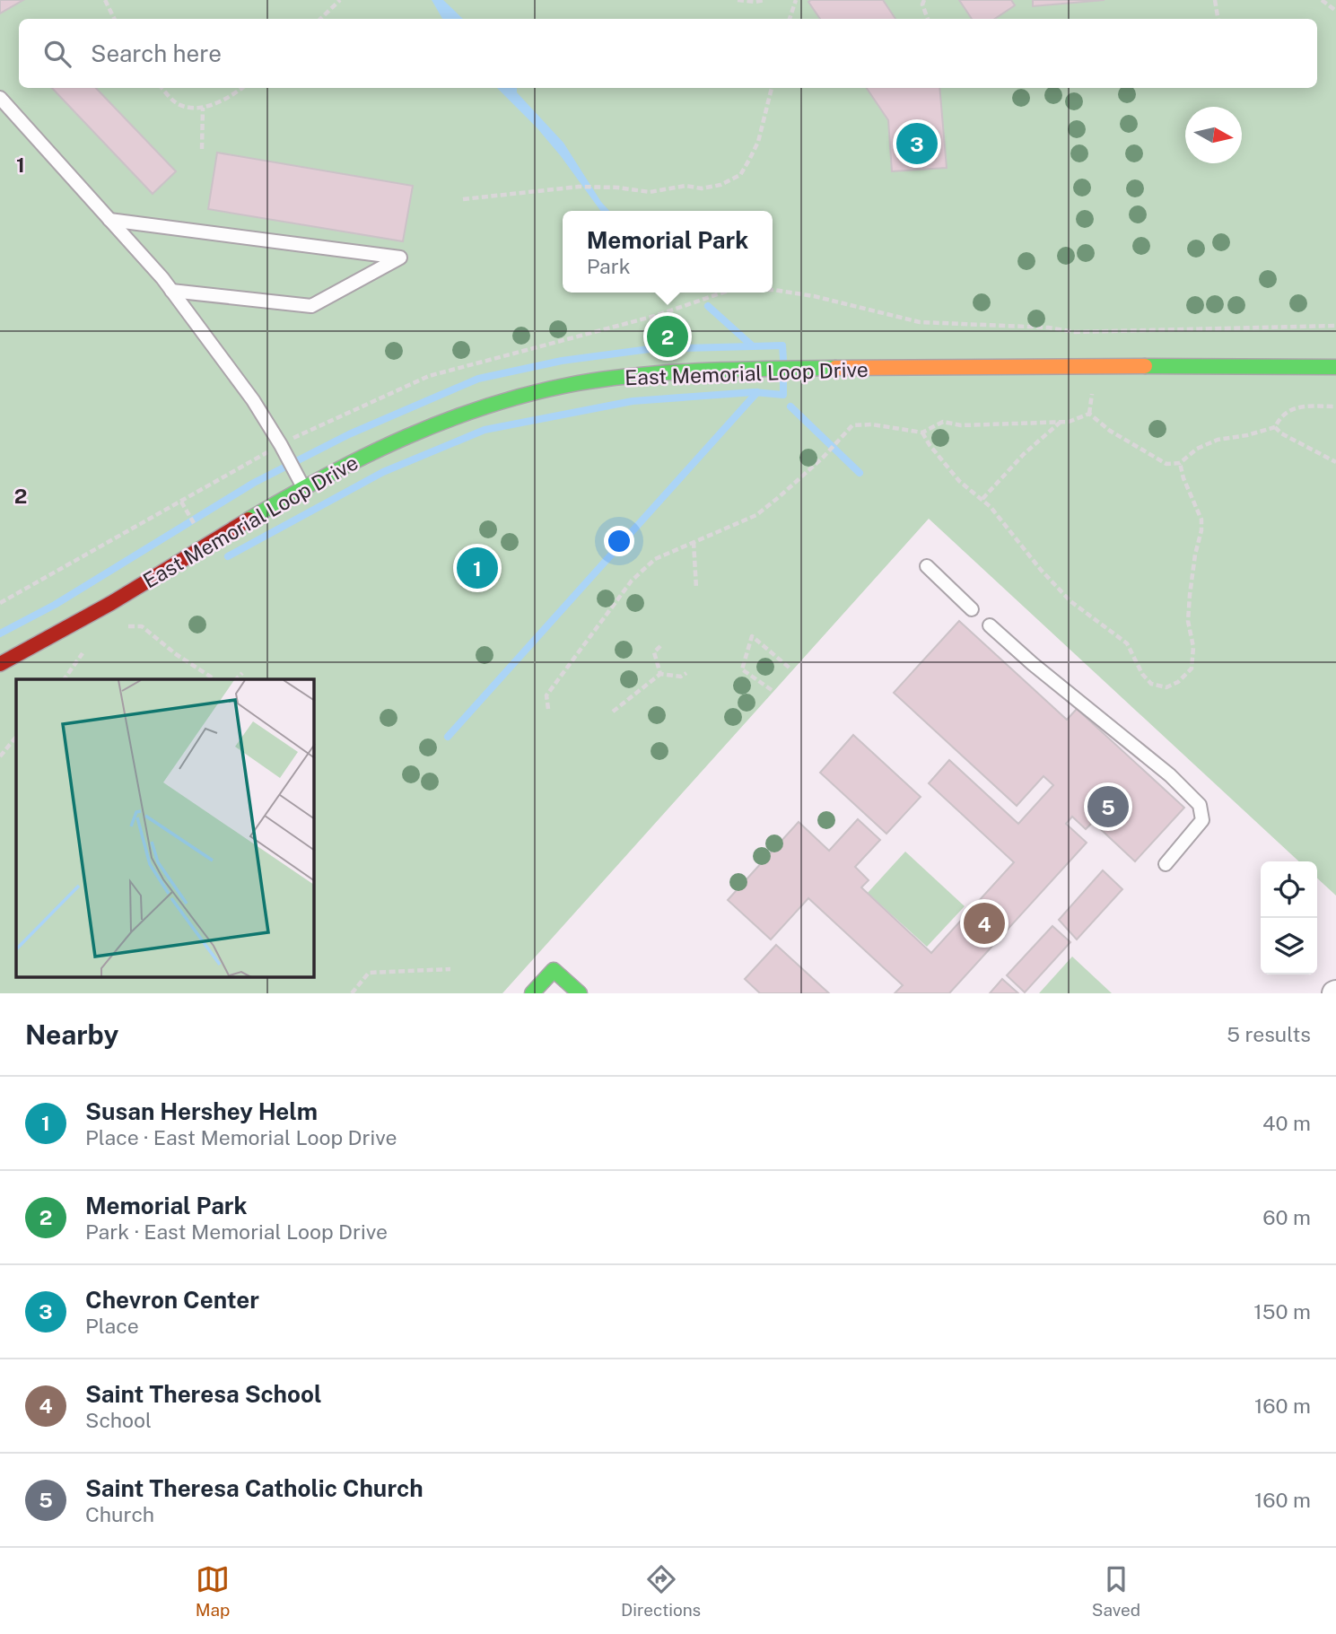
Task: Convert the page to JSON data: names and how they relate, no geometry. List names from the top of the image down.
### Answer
{
  "streets": {
    "street": ["East Memorial Loop Drive"]
  },
  "north": "right",
  "page": {
    "search": "Search here",
    "pins": [
      "3",
      "2",
      "1",
      "5",
      "4"
    ],
    "popup": ["Memorial Park", "Park"],
    "heading": ["Nearby", "5 results"],
    "list": [
      {
        "mark": "1",
        "name": "Susan Hershey Helm",
        "note": "Place · East Memorial Loop Drive",
        "value": "40 m"
      },
      {
        "mark": "2",
        "name": "Memorial Park",
        "note": "Park · East Memorial Loop Drive",
        "value": "60 m"
      },
      {
        "mark": "3",
        "name": "Chevron Center",
        "note": "Place",
        "value": "150 m"
      },
      {
        "mark": "4",
        "name": "Saint Theresa School",
        "note": "School",
        "value": "160 m"
      },
      {
        "mark": "5",
        "name": "Saint Theresa Catholic Church",
        "note": "Church",
        "value": "160 m"
      }
    ],
    "nav": ["Map", "Directions", "Saved"]
  },
  "grid": {
    "rows": ["1", "2"]
  }
}
